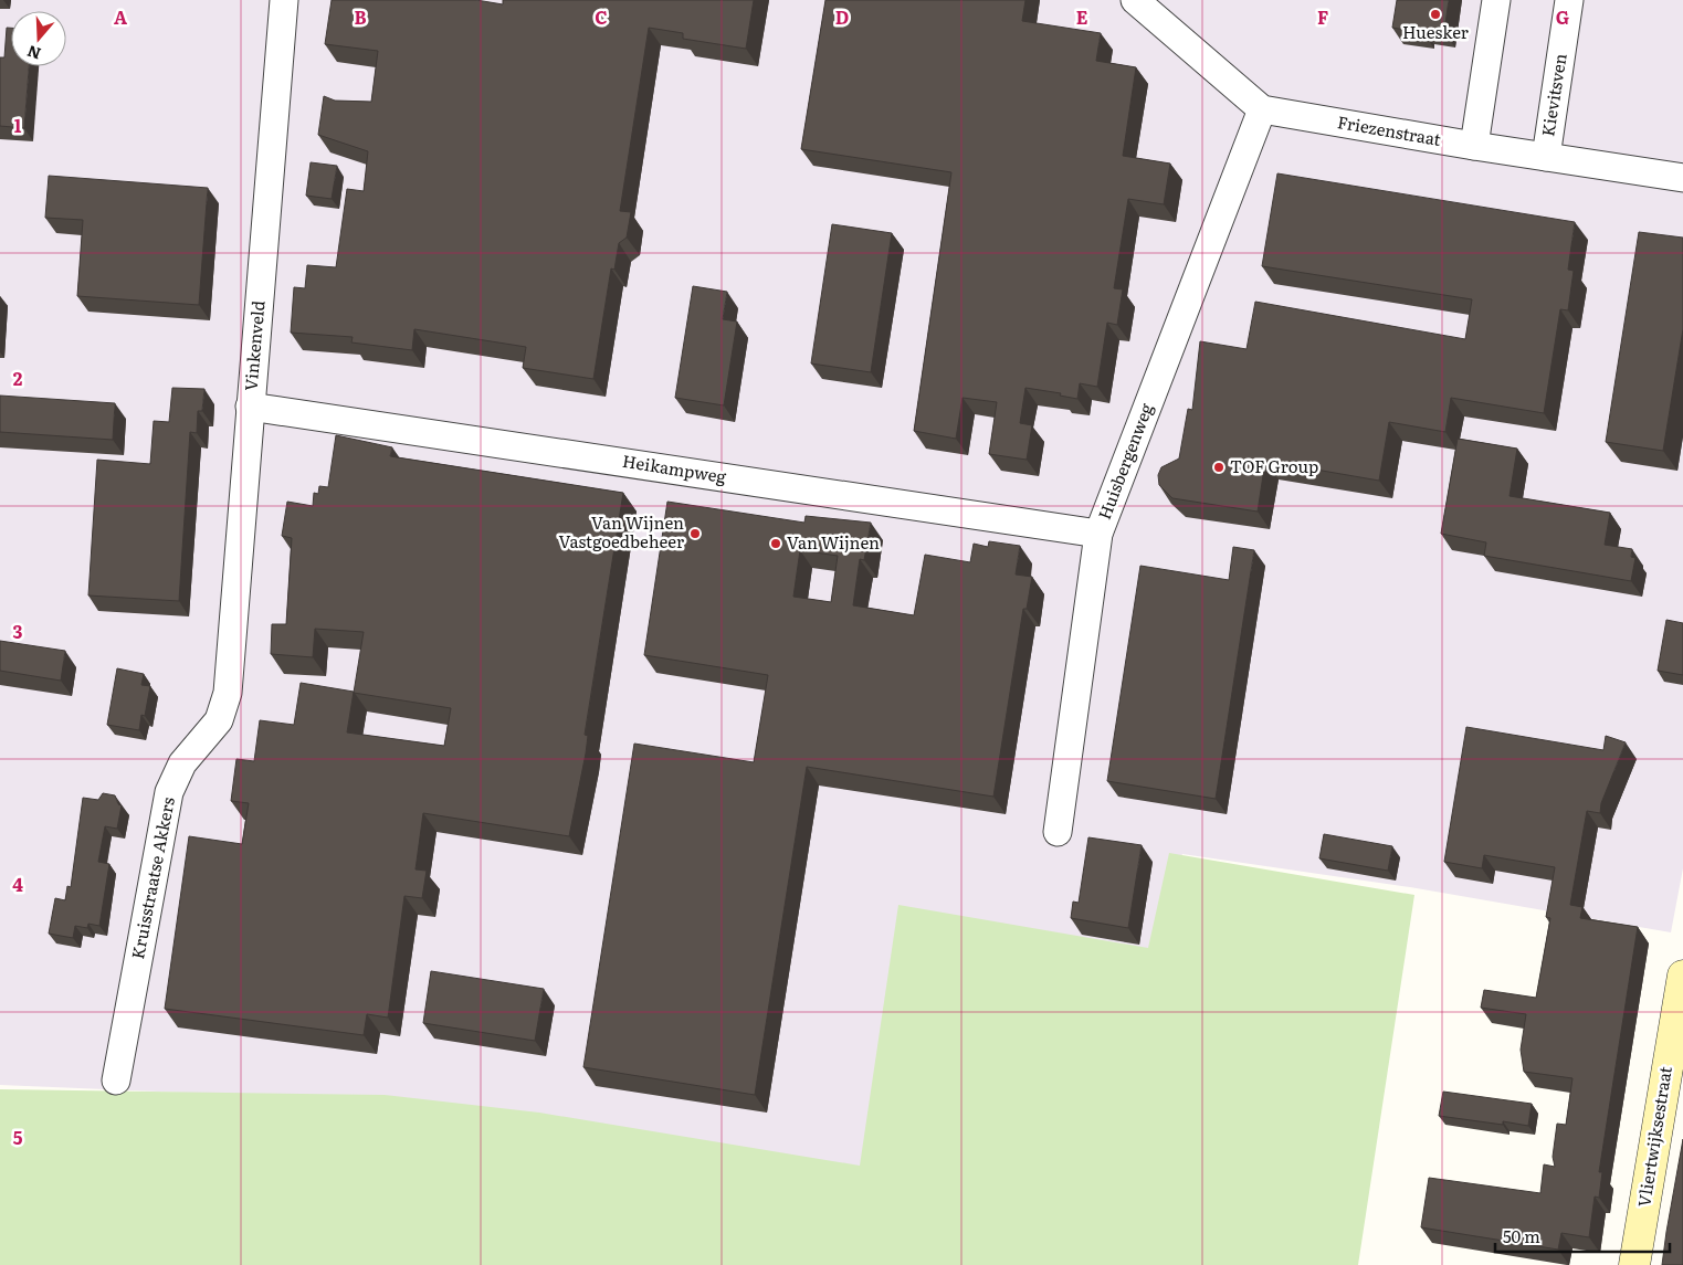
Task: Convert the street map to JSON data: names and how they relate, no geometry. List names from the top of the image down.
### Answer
{
  "streets": {
    "street": [
      "Kievitsven",
      "Friezenstraat",
      "Vinkenveld",
      "Huisbergenweg",
      "Heikampweg",
      "Kruisstraatse Akkers",
      "Vliertwijksestraat"
    ]
  },
  "crossings": [
    ["Kievitsven", "Friezenstraat"],
    ["Friezenstraat", "Huisbergenweg"],
    ["Vinkenveld", "Heikampweg"],
    ["Vinkenveld", "Kruisstraatse Akkers"],
    ["Huisbergenweg", "Heikampweg"]
  ],
  "places": [
    "Huesker",
    "TOF Group",
    "Van Wijnen Vastgoedbeheer",
    "Van Wijnen"
  ],
  "scale_bar": "50 m",
  "north": "bottom",
  "grid": {
    "columns": [
      "A",
      "B",
      "C",
      "D",
      "E",
      "F",
      "G"
    ],
    "rows": [
      "1",
      "2",
      "3",
      "4",
      "5"
    ]
  }
}
